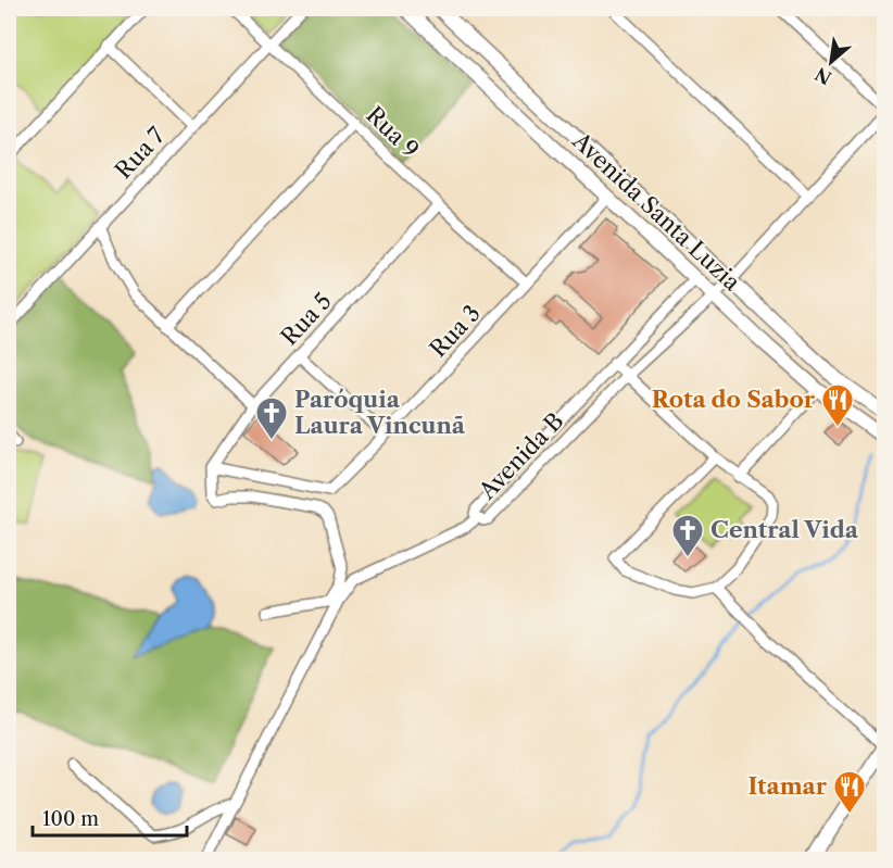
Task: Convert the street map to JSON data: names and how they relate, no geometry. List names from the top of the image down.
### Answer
{
  "streets": {
    "street": [
      "Rua 9",
      "Rua 7",
      "Avenida Santa Luzia",
      "Rua 5",
      "Rua 3",
      "Avenida B"
    ]
  },
  "crossings": [
    ["Rua 9", "Rua 7"],
    ["Rua 9", "Rua 5"],
    ["Rua 9", "Rua 3"],
    ["Avenida Santa Luzia", "Rua 3"],
    ["Avenida Santa Luzia", "Avenida B"],
    ["Rua 5", "Rua 3"]
  ],
  "places": {
    "restaurant": ["Rota do Sabor", "Itamar"],
    "church": ["Paróquia Laura Vincunã", "Central Vida"]
  },
  "scale_bar": "100 m",
  "north": "bottom left"
}
